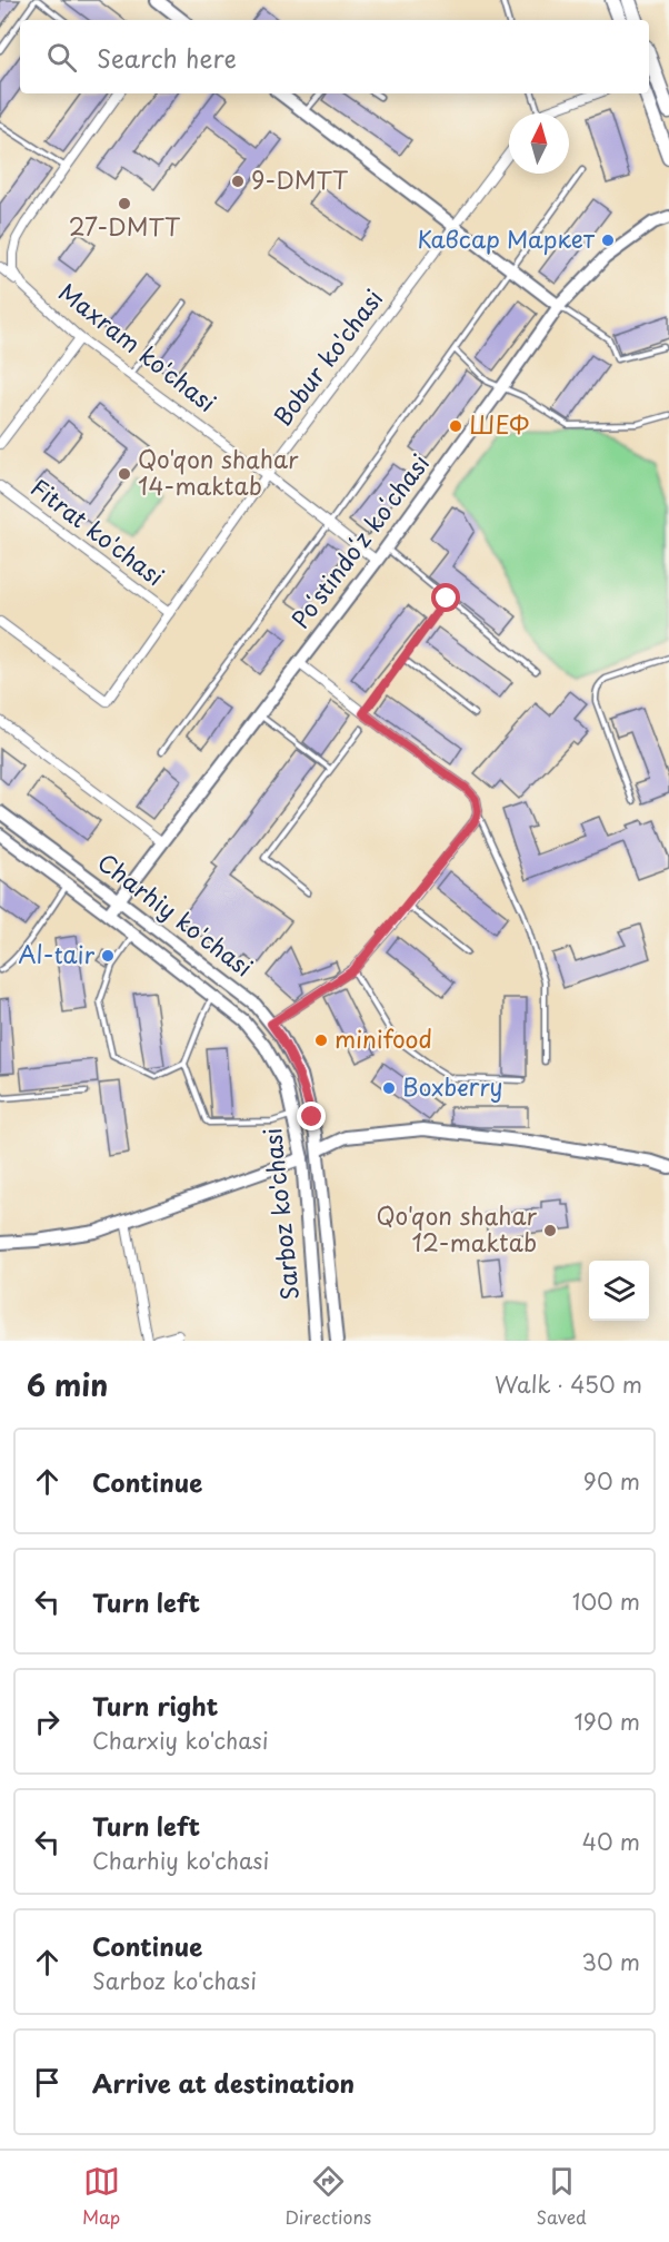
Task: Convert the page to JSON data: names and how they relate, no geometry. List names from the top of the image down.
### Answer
{
  "streets": {
    "main road": ["Poʻstindoʻz koʻchasi", "Charhiy ko'chasi", "Sarboz ko'chasi"],
    "street": ["Maxram ko'chasi", "Bobur ko'chasi", "Fitrat ko'chasi"]
  },
  "crossings": [
    ["Maxram ko'chasi", "Bobur ko'chasi"],
    ["Maxram ko'chasi", "Poʻstindoʻz koʻchasi"],
    ["Bobur ko'chasi", "Fitrat ko'chasi"],
    ["Poʻstindoʻz koʻchasi", "Charhiy ko'chasi"],
    ["Charhiy ko'chasi", "Sarboz ko'chasi"]
  ],
  "places": [
    "9-DMTT",
    "27-DMTT",
    "Кавсар Маркет",
    "ШЕФ",
    "Qo'qon shahar 14-maktab",
    "Al-tair",
    "minifood",
    "Boxberry",
    "Qo'qon shahar 12-maktab"
  ],
  "north": "top",
  "page": {
    "search": "Search here",
    "heading": ["6 min", "Walk · 450 m"],
    "list": [
      ["Continue", "90 m"],
      ["Turn left", "100 m"],
      ["Turn right", "Charxiy ko'chasi", "190 m"],
      ["Turn left", "Charhiy ko'chasi", "40 m"],
      ["Continue", "Sarboz ko'chasi", "30 m"],
      "Arrive at destination"
    ],
    "nav": ["Map", "Directions", "Saved"]
  }
}
